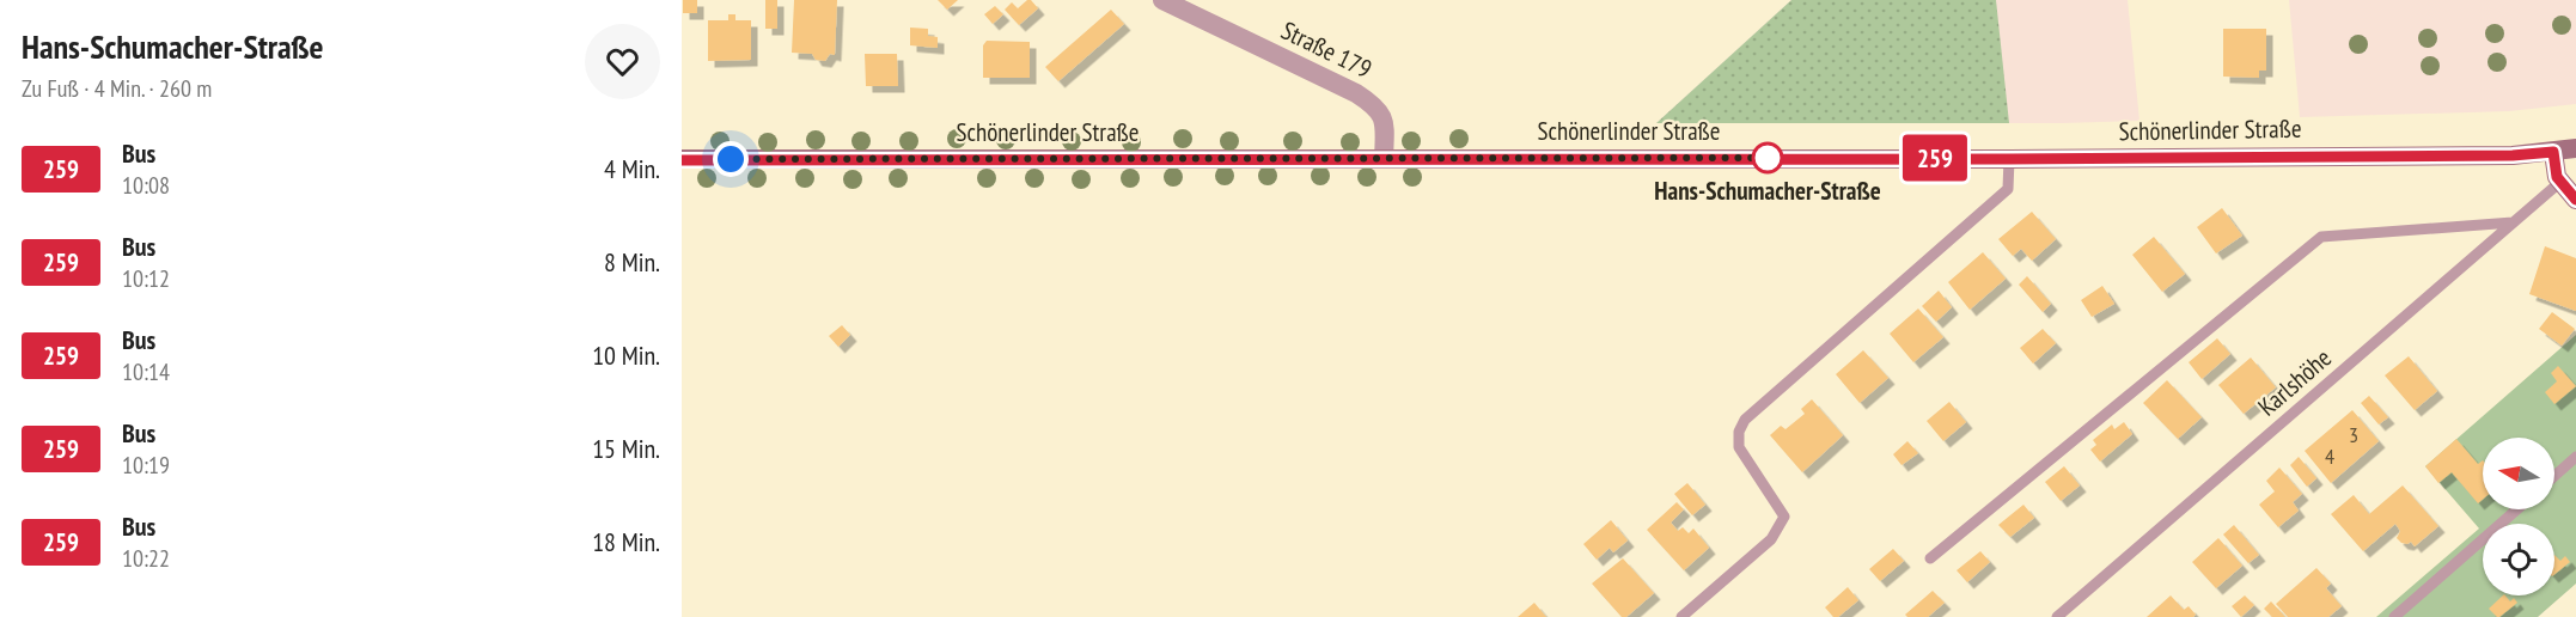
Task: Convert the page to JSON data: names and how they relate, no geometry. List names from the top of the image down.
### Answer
{
  "streets": {
    "main road": ["Schönerlinder Straße"],
    "street": ["Straße 179"],
    "lane": ["Karlshöhe"]
  },
  "crossings": [
    ["Straße 179", "Schönerlinder Straße"]
  ],
  "places": ["Hans-Schumacher-Straße"],
  "lines": ["bus line 259"],
  "house_numbers": ["3", "4"],
  "north": "left",
  "page": {
    "heading": ["Hans-Schumacher-Straße", "Zu Fuß · 4 Min. · 260 m"],
    "on_map": "259",
    "list": [
      {
        "mark": "259",
        "name": "Bus",
        "note": "10:08",
        "value": "4 Min."
      },
      {
        "mark": "259",
        "name": "Bus",
        "note": "10:12",
        "value": "8 Min."
      },
      {
        "mark": "259",
        "name": "Bus",
        "note": "10:14",
        "value": "10 Min."
      },
      {
        "mark": "259",
        "name": "Bus",
        "note": "10:19",
        "value": "15 Min."
      },
      {
        "mark": "259",
        "name": "Bus",
        "note": "10:22",
        "value": "18 Min."
      }
    ]
  }
}
